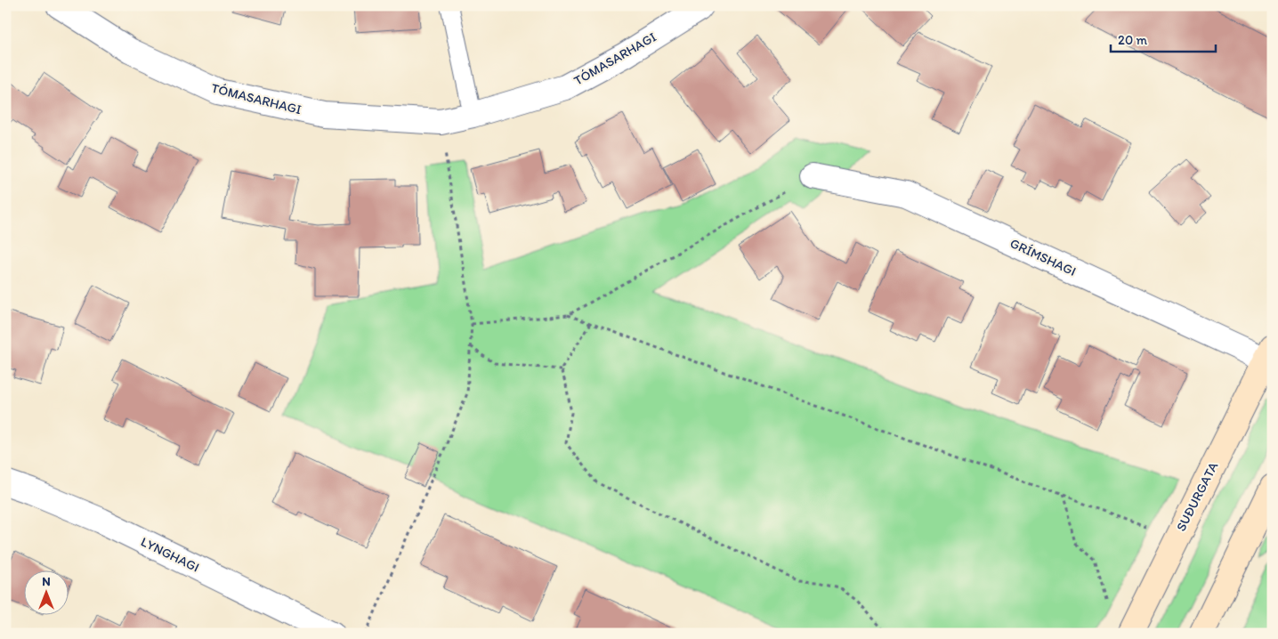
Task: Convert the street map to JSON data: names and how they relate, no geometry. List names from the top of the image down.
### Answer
{
  "streets": {
    "main road": ["SUÐURGATA"],
    "street": ["TÓMASARHAGI", "GRÍMSHAGI", "LYNGHAGI"]
  },
  "crossings": [
    ["GRÍMSHAGI", "SUÐURGATA"]
  ],
  "scale_bar": "20 m",
  "north": "top"
}
